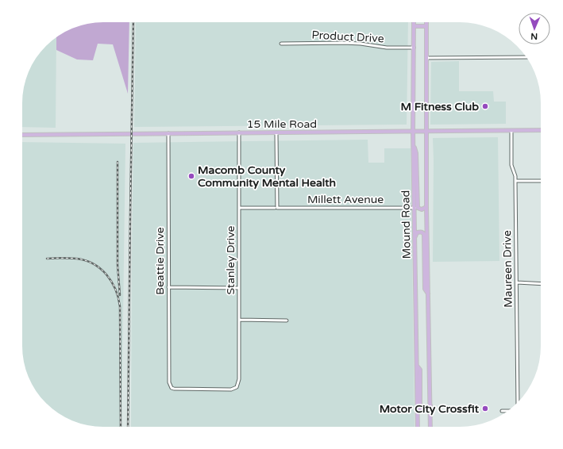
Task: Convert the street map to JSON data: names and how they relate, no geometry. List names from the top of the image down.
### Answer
{
  "streets": {
    "main road": ["15 Mile Road", "Mound Road"],
    "street": [
      "Product Drive",
      "Millett Avenue",
      "Stanley Drive",
      "Beattie Drive",
      "Maureen Drive"
    ]
  },
  "crossings": [
    ["Product Drive", "Mound Road"],
    ["15 Mile Road", "Mound Road"],
    ["15 Mile Road", "Stanley Drive"],
    ["15 Mile Road", "Beattie Drive"],
    ["15 Mile Road", "Maureen Drive"],
    ["Millett Avenue", "Mound Road"],
    ["Millett Avenue", "Stanley Drive"],
    ["Stanley Drive", "Beattie Drive"]
  ],
  "places": ["M Fitness Club", "Macomb County Community Mental Health", "Motor City Crossfit"],
  "north": "bottom"
}
